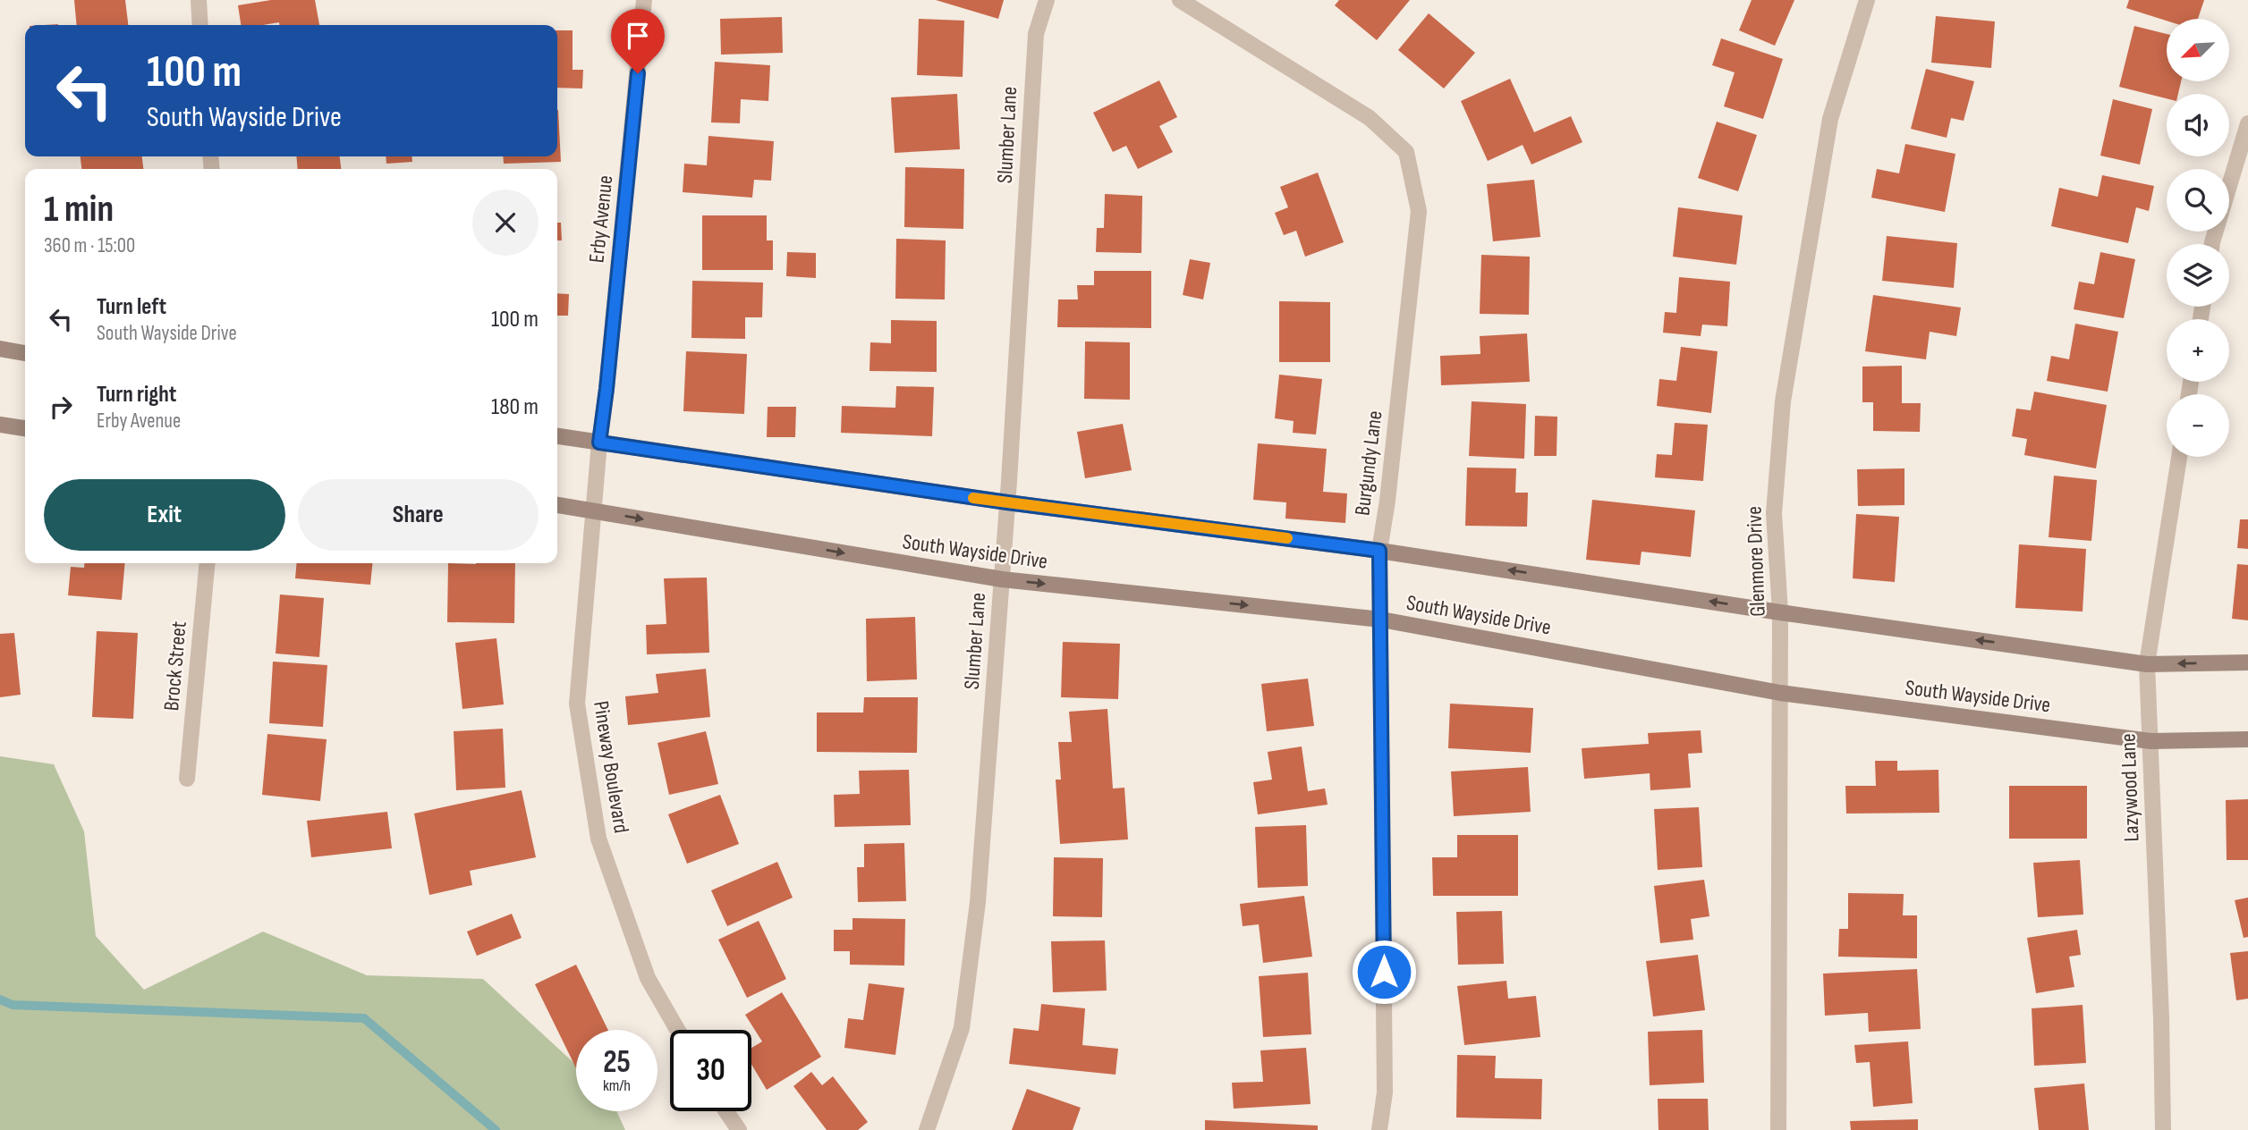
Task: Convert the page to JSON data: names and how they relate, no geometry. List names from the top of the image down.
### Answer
{
  "streets": {
    "main road": ["South Wayside Drive"],
    "street": [
      "Slumber Lane",
      "Erby Avenue",
      "Burgundy Lane",
      "Glenmore Drive",
      "Brock Street",
      "Pineway Boulevard",
      "Lazywood Lane"
    ]
  },
  "crossings": [
    ["Slumber Lane", "South Wayside Drive"],
    ["Erby Avenue", "Pineway Boulevard"],
    ["Burgundy Lane", "South Wayside Drive"],
    ["South Wayside Drive", "Glenmore Drive"],
    ["South Wayside Drive", "Pineway Boulevard"],
    ["South Wayside Drive", "Lazywood Lane"]
  ],
  "north": "bottom left",
  "page": {
    "map_buttons": ["+", "−"],
    "turn": ["100 m", "South Wayside Drive"],
    "heading": ["1 min", "360 m · 15:00"],
    "list": [
      {
        "name": "Turn left",
        "note": "South Wayside Drive",
        "value": "100 m"
      },
      {
        "name": "Turn right",
        "note": "Erby Avenue",
        "value": "180 m"
      }
    ],
    "buttons": ["Exit", "Share"],
    "speed": "25 km/h",
    "limit": "30"
  }
}
